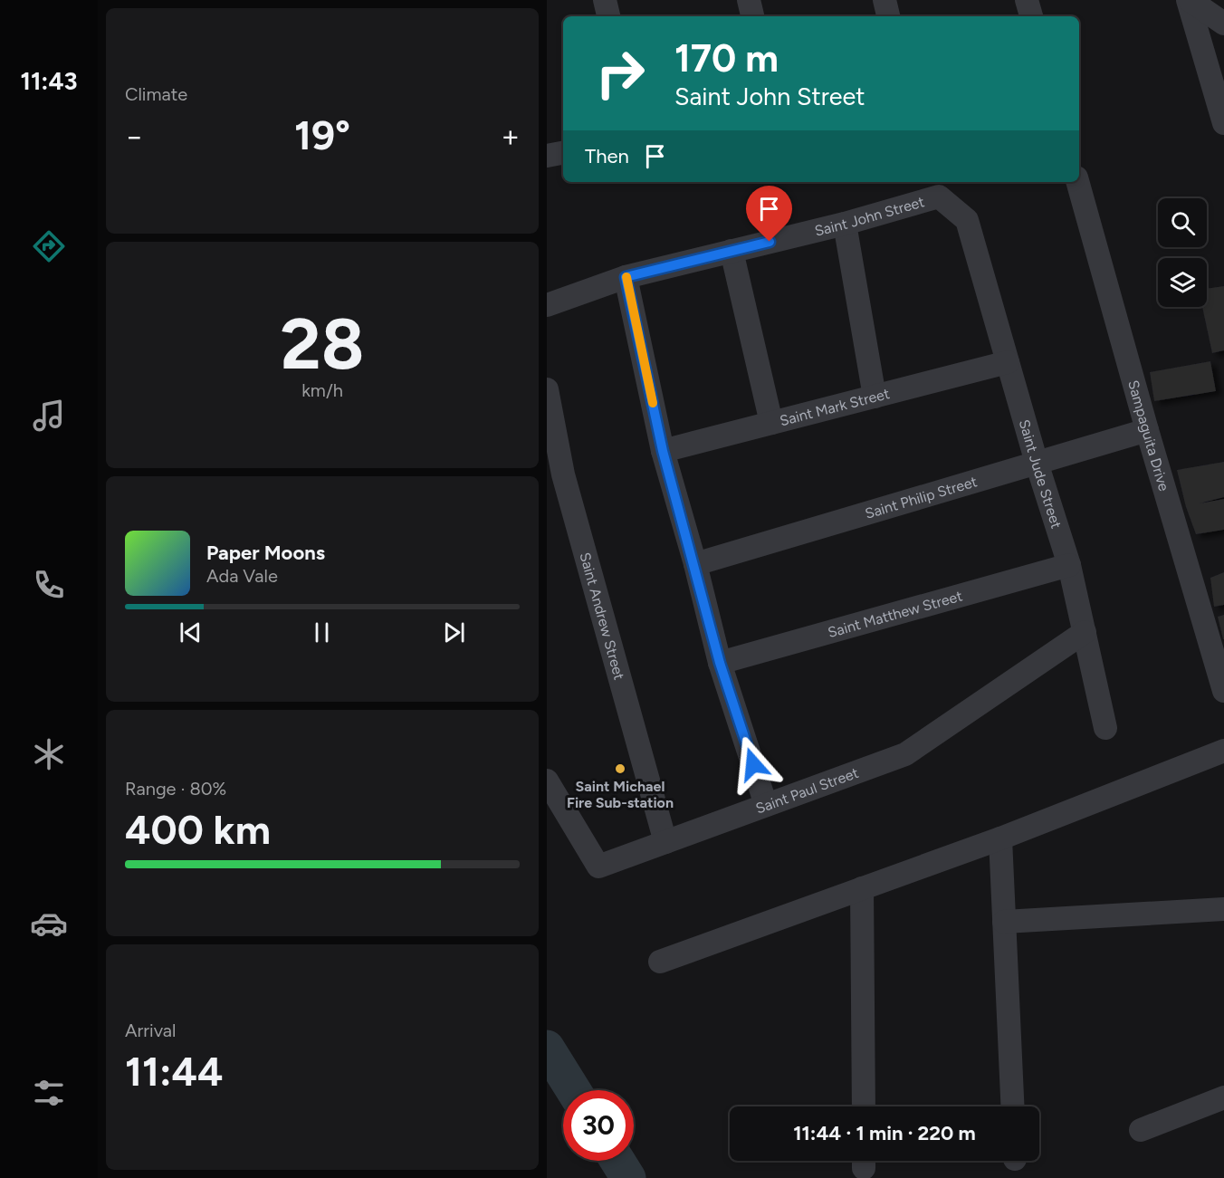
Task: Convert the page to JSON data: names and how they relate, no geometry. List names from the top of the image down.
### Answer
{
  "streets": {
    "street": [
      "Saint John Street",
      "Saint Mark Street",
      "Sampaguita Drive",
      "Saint Jude Street",
      "Saint Philip Street",
      "Saint Matthew Street",
      "Saint Andrew Street",
      "Saint Paul Street"
    ]
  },
  "crossings": [
    ["Saint John Street", "Saint Jude Street"],
    ["Saint Mark Street", "Saint Jude Street"],
    ["Sampaguita Drive", "Saint Philip Street"],
    ["Saint Jude Street", "Saint Philip Street"],
    ["Saint Jude Street", "Saint Matthew Street"],
    ["Saint Jude Street", "Saint Paul Street"],
    ["Saint Andrew Street", "Saint Paul Street"]
  ],
  "places": ["Saint Michael Fire Sub-station"],
  "page": {
    "tabs": "11:43",
    "tile": [
      "Climate",
      ["28", "km/h"],
      ["Range · 80%", "400 km"],
      ["Arrival", "11:44"]
    ],
    "turn": ["170 m", "Saint John Street"],
    "heat": ["−", "19°", "+"],
    "then": "Then",
    "song": ["Paper Moons", "Ada Vale"],
    "limit": "30",
    "trip": "11:44 · 1 min · 220 m"
  }
}
